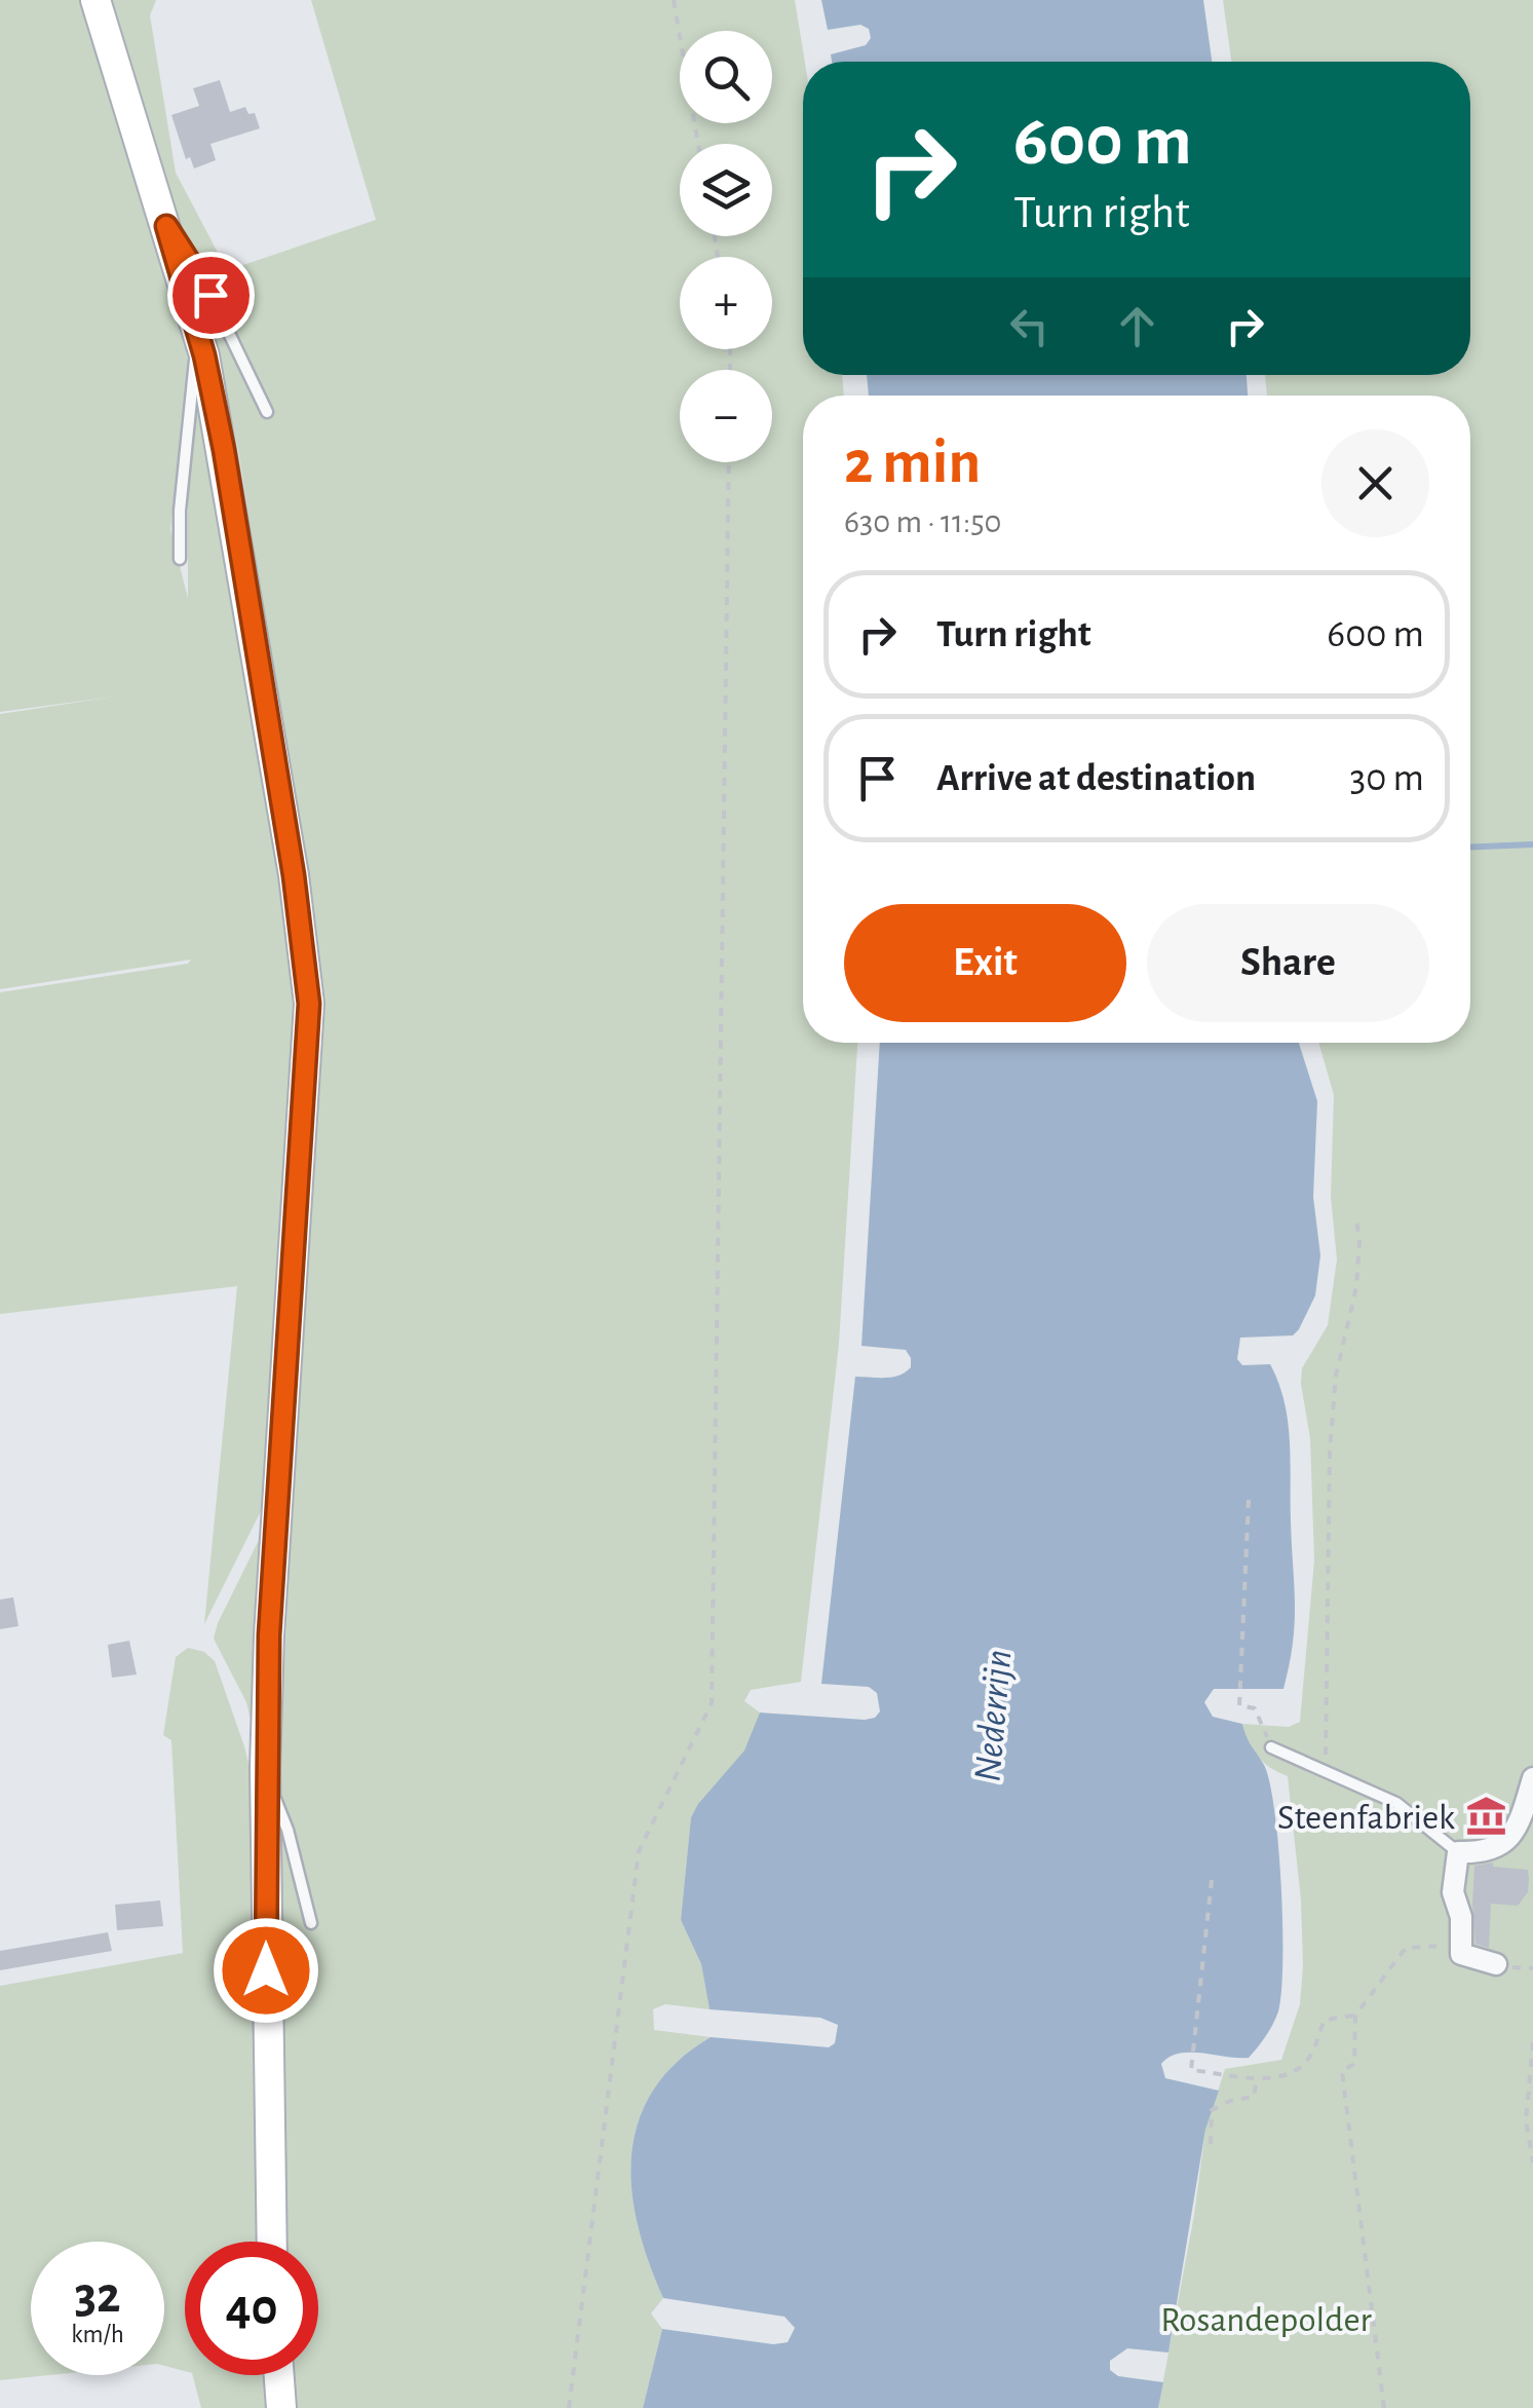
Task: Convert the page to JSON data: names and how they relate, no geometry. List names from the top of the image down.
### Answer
{
  "water": ["Nederrijn"],
  "parks": ["Rosandepolder"],
  "places": {
    "museum": ["Steenfabriek"]
  },
  "page": {
    "map_buttons": ["+", "−"],
    "turn": ["600 m", "Turn right"],
    "heading": ["2 min", "630 m · 11:50"],
    "list": [
      {
        "name": "Turn right",
        "value": "600 m"
      },
      {
        "name": "Arrive at destination",
        "value": "30 m"
      }
    ],
    "buttons": ["Exit", "Share"],
    "speed": "32 km/h",
    "limit": "40"
  }
}
